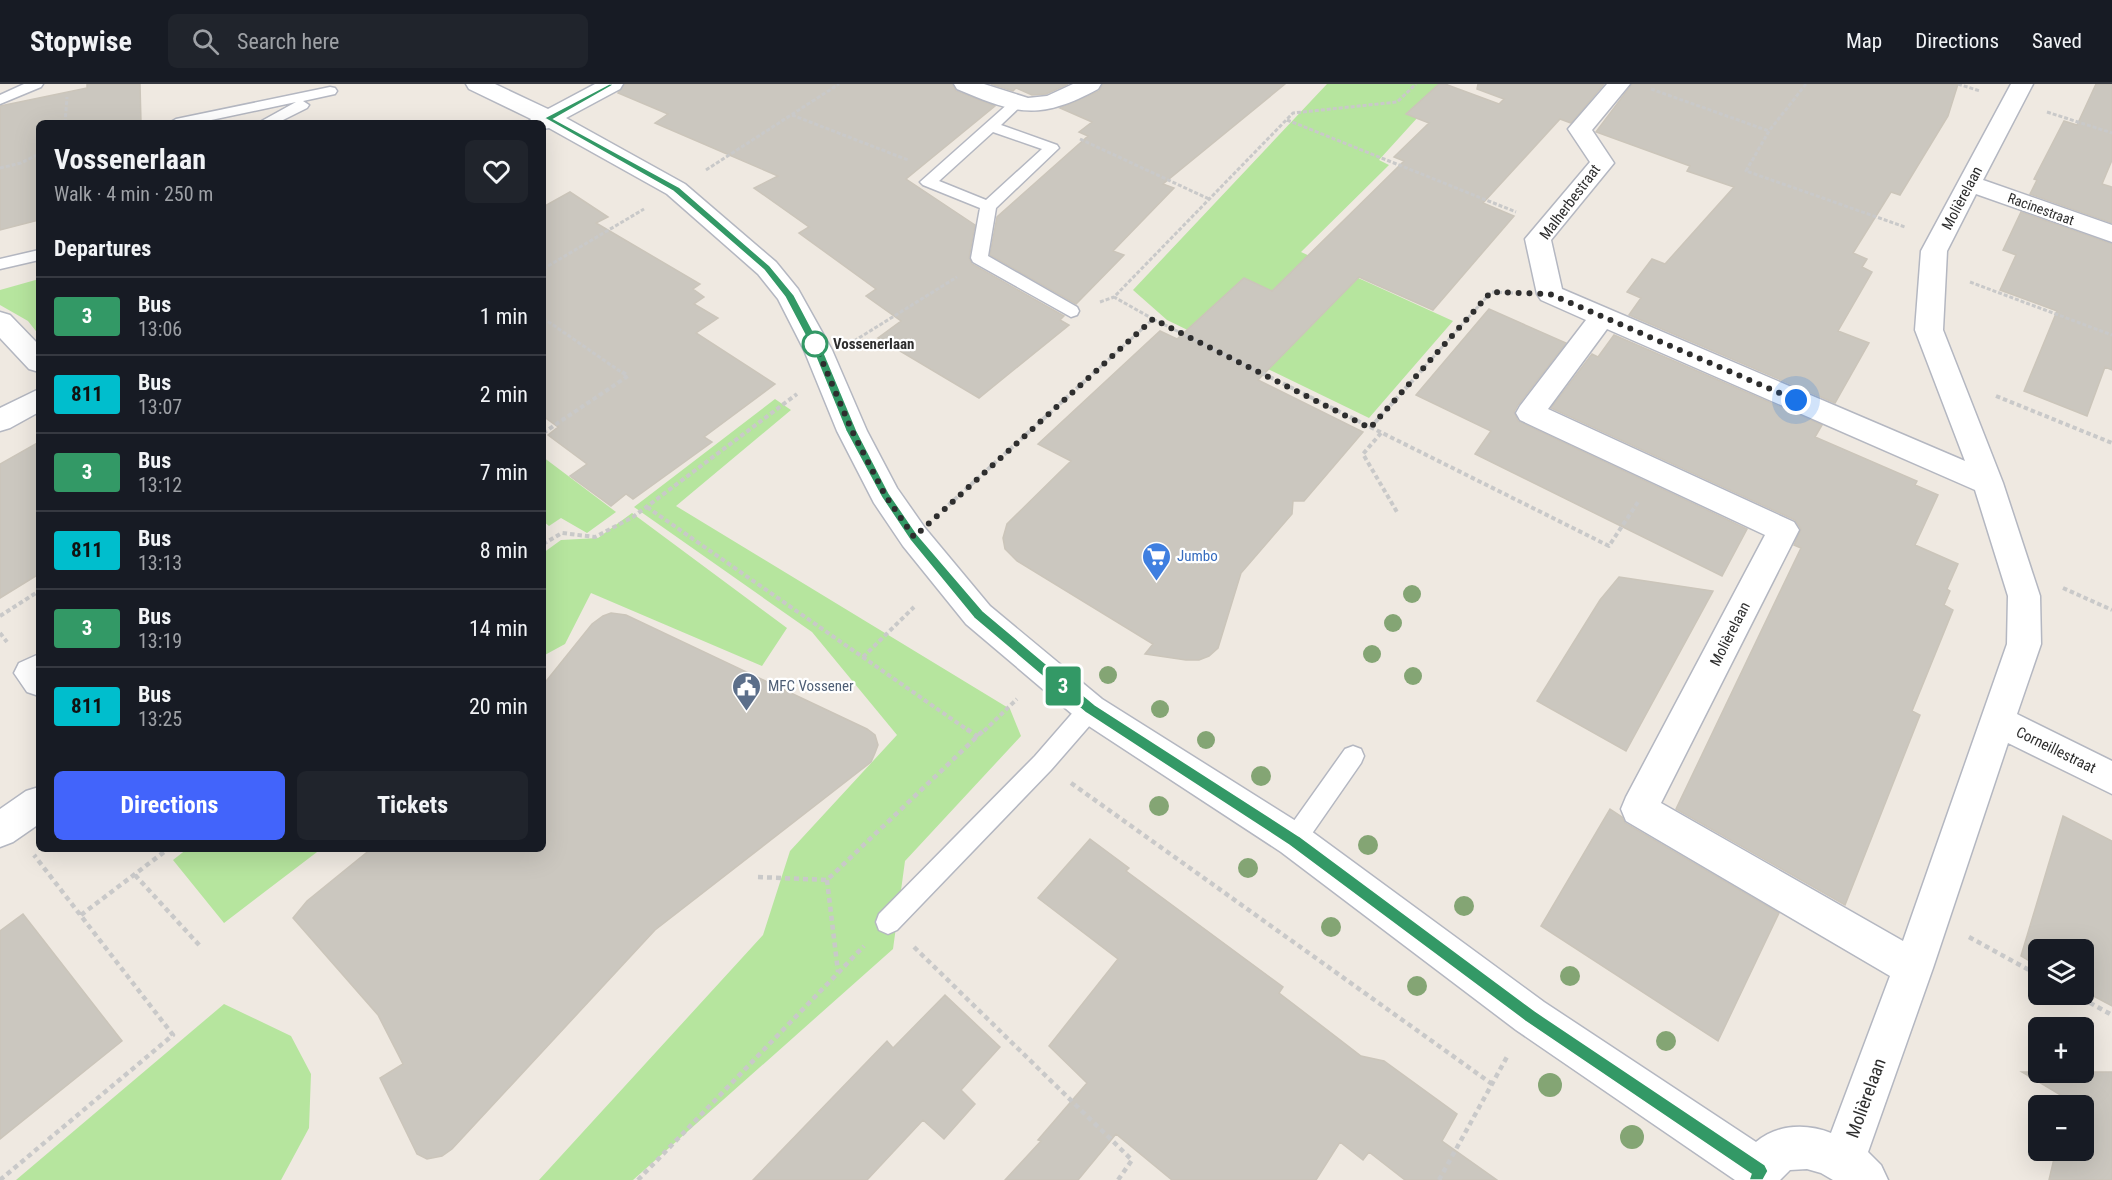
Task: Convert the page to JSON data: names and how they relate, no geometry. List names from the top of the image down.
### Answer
{
  "streets": {
    "street": [
      "Molièrelaan",
      "Malherbestraat",
      "Racinestraat",
      "Corneillestraat"
    ]
  },
  "crossings": [
    ["Molièrelaan", "Racinestraat"],
    ["Molièrelaan", "Corneillestraat"]
  ],
  "places": {
    "other": ["Vossenerlaan"],
    "supermarket": ["Jumbo"],
    "public building": ["MFC Vossener"]
  },
  "lines": ["bus line 3"],
  "page": {
    "header": "Stopwise",
    "search": "Search here",
    "nav": ["Map", "Directions", "Saved"],
    "on_map": "3",
    "heading": [
      ["Vossenerlaan", "Walk · 4 min · 250 m"],
      "Departures"
    ],
    "list": [
      {
        "mark": "3",
        "name": "Bus",
        "note": "13:06",
        "value": "1 min"
      },
      {
        "mark": "811",
        "name": "Bus",
        "note": "13:07",
        "value": "2 min"
      },
      {
        "mark": "3",
        "name": "Bus",
        "note": "13:12",
        "value": "7 min"
      },
      {
        "mark": "811",
        "name": "Bus",
        "note": "13:13",
        "value": "8 min"
      },
      {
        "mark": "3",
        "name": "Bus",
        "note": "13:19",
        "value": "14 min"
      },
      {
        "mark": "811",
        "name": "Bus",
        "note": "13:25",
        "value": "20 min"
      }
    ],
    "buttons": ["Directions", "Tickets"],
    "map_buttons": ["+", "−"]
  }
}
